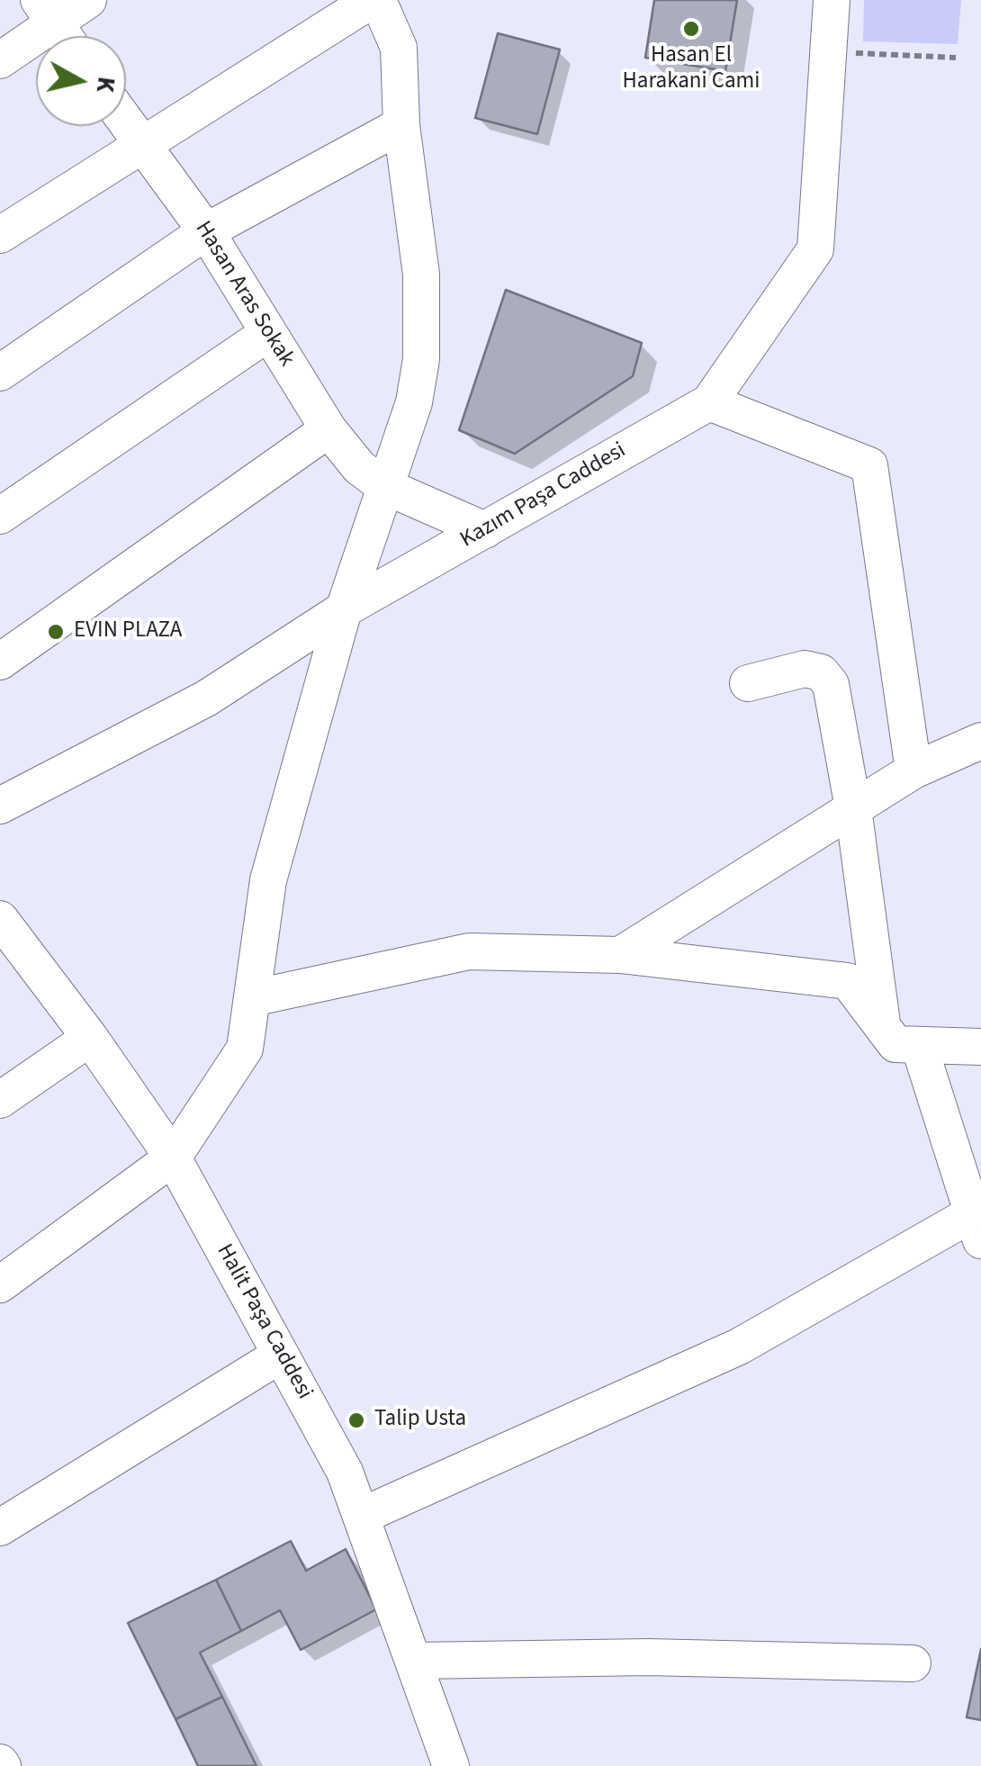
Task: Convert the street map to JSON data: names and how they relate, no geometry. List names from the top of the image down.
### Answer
{
  "streets": {
    "street": ["Hasan Aras Sokak", "Kazım Paşa Caddesi", "Halit Paşa Caddesi"]
  },
  "crossings": [
    ["Hasan Aras Sokak", "Kazım Paşa Caddesi"]
  ],
  "places": ["Hasan El Harakani Cami", "EVIN PLAZA", "Talip Usta"],
  "north": "right"
}
